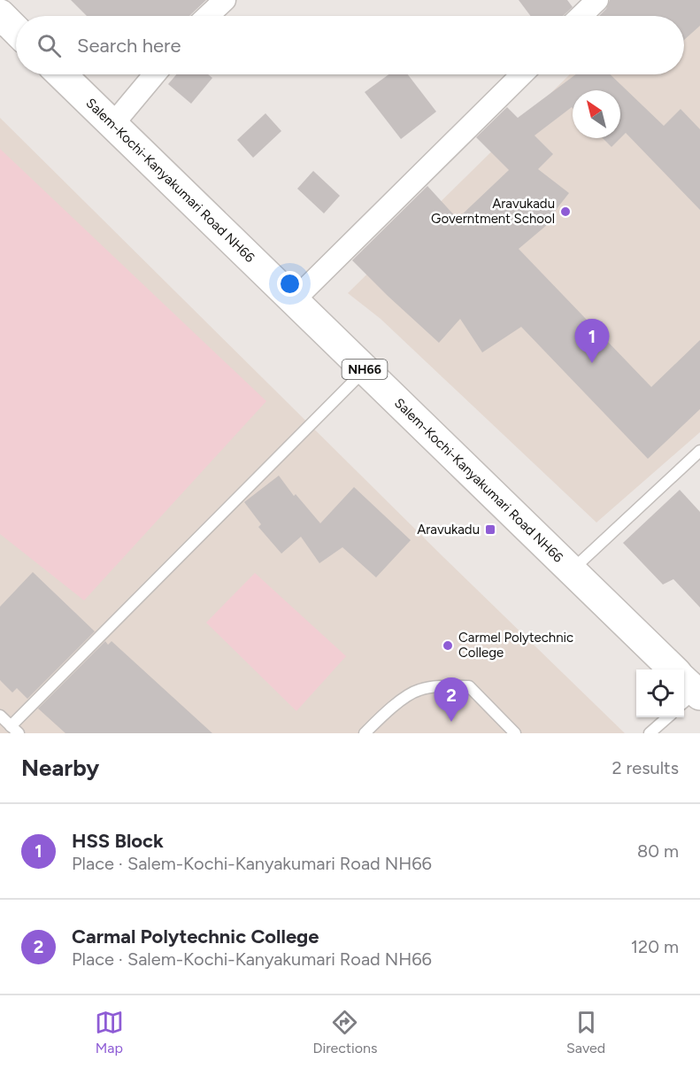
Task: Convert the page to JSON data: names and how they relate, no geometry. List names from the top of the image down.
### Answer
{
  "streets": {
    "highway": ["Salem-Kochi-Kanyakumari Road NH66", "NH66"]
  },
  "places": {
    "other": ["Aravukadu Governtment School", "Carmel Polytechnic College"],
    "transit": ["Aravukadu"]
  },
  "north": "top left",
  "page": {
    "search": "Search here",
    "pins": ["1", "2"],
    "heading": ["Nearby", "2 results"],
    "list": [
      {
        "mark": "1",
        "name": "HSS Block",
        "note": "Place · Salem-Kochi-Kanyakumari Road NH66",
        "value": "80 m"
      },
      {
        "mark": "2",
        "name": "Carmal Polytechnic College",
        "note": "Place · Salem-Kochi-Kanyakumari Road NH66",
        "value": "120 m"
      }
    ],
    "nav": ["Map", "Directions", "Saved"]
  }
}
